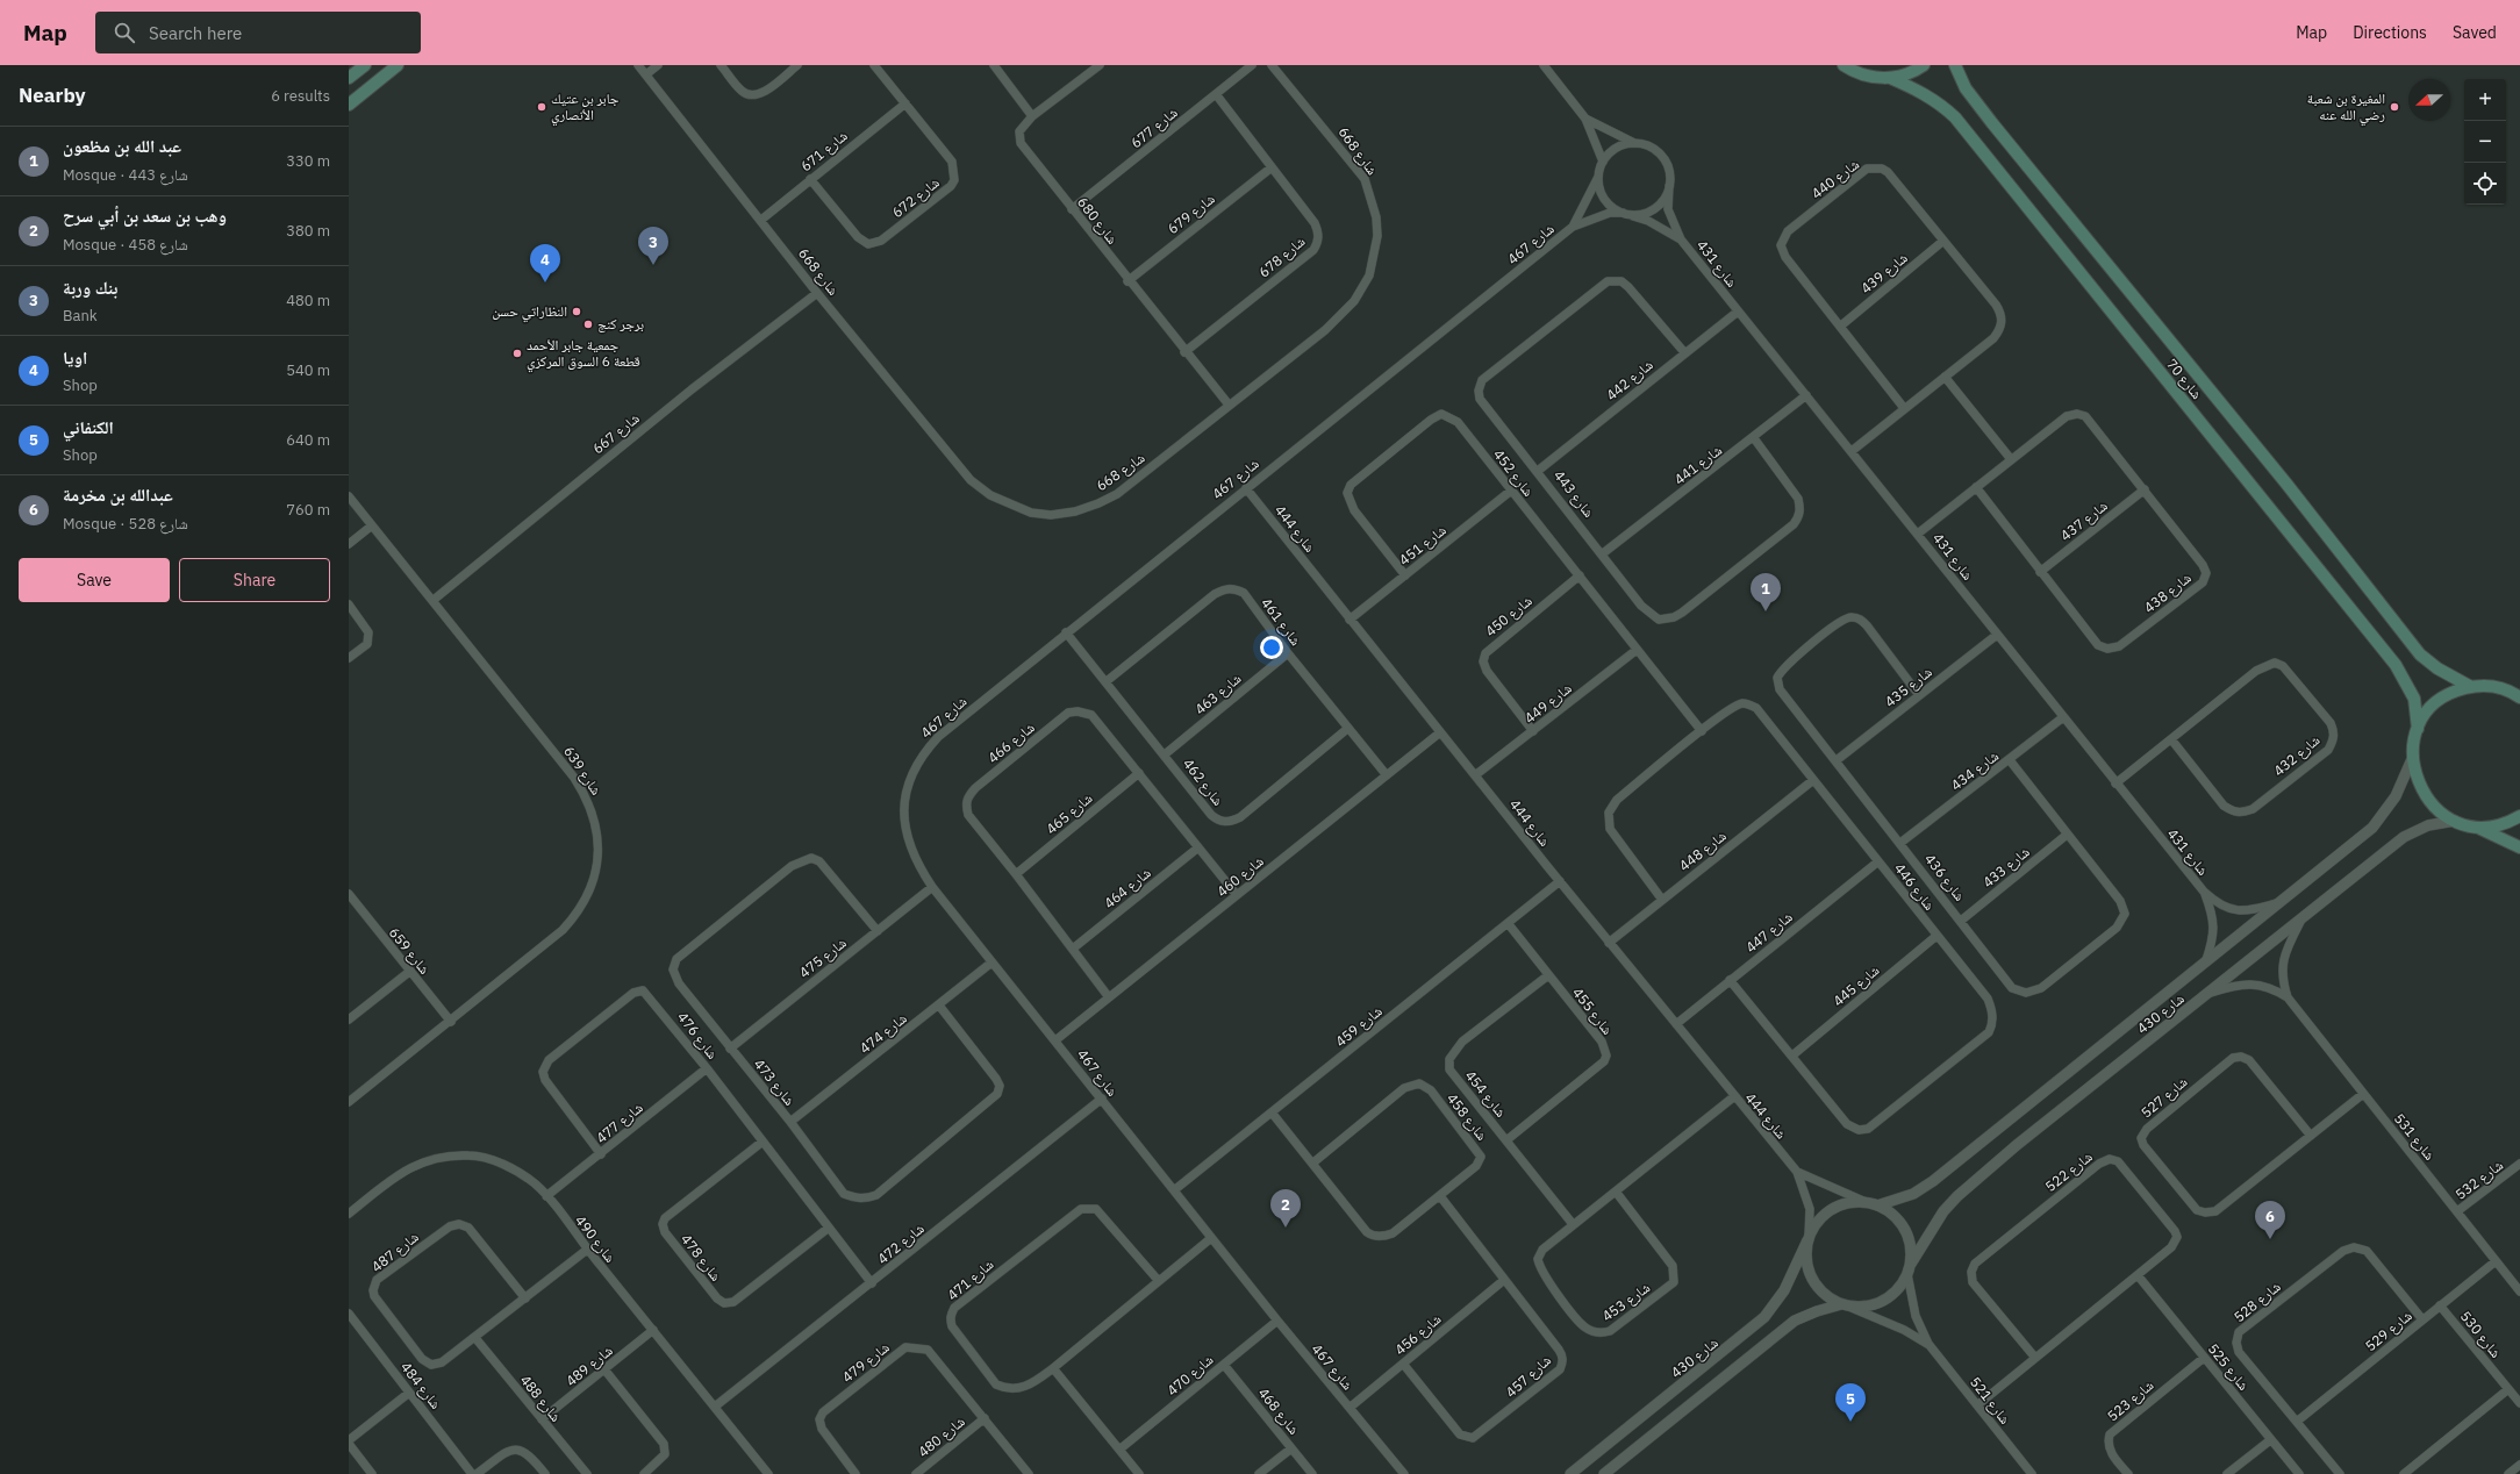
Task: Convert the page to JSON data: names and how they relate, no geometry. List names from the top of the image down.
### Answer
{
  "streets": {
    "main road": ["شارع 70"],
    "street": [
      "شارع 677",
      "شارع 671",
      "شارع 668",
      "شارع 440",
      "شارع 672",
      "شارع 679",
      "شارع 680",
      "شارع 467",
      "شارع 678",
      "شارع 431",
      "شارع 439",
      "شارع 442",
      "شارع 667",
      "شارع 441",
      "شارع 452",
      "شارع 443",
      "شارع 437",
      "شارع 444",
      "شارع 451",
      "شارع 438",
      "شارع 450",
      "شارع 461",
      "شارع 435",
      "شارع 463",
      "شارع 449",
      "شارع 466",
      "شارع 432",
      "شارع 639",
      "شارع 434",
      "شارع 462",
      "شارع 465",
      "شارع 448",
      "شارع 433",
      "شارع 460",
      "شارع 436",
      "شارع 446",
      "شارع 464",
      "شارع 447",
      "شارع 659",
      "شارع 475",
      "شارع 445",
      "شارع 455",
      "شارع 430",
      "شارع 459",
      "شارع 474",
      "شارع 476",
      "شارع 473",
      "شارع 454",
      "شارع 527",
      "شارع 458",
      "شارع 477",
      "شارع 531",
      "شارع 522",
      "شارع 532",
      "شارع 490",
      "شارع 472",
      "شارع 487",
      "شارع 478",
      "شارع 471",
      "شارع 453",
      "شارع 528",
      "شارع 529",
      "شارع 456",
      "شارع 530",
      "شارع 479",
      "شارع 489",
      "شارع 525",
      "شارع 470",
      "شارع 457",
      "شارع 484",
      "شارع 488",
      "شارع 521",
      "شارع 523",
      "شارع 468",
      "شارع 480"
    ]
  },
  "crossings": [
    ["شارع 677", "شارع 680"],
    ["شارع 677", "شارع 678"],
    ["شارع 671", "شارع 668"],
    ["شارع 671", "شارع 672"],
    ["شارع 668", "شارع 680"],
    ["شارع 668", "شارع 667"],
    ["شارع 440", "شارع 431"],
    ["شارع 440", "شارع 439"],
    ["شارع 679", "شارع 680"],
    ["شارع 679", "شارع 678"],
    ["شارع 680", "شارع 678"],
    ["شارع 467", "شارع 431"],
    ["شارع 467", "شارع 444"],
    ["شارع 467", "شارع 462"],
    ["شارع 467", "شارع 460"],
    ["شارع 467", "شارع 475"],
    ["شارع 467", "شارع 459"],
    ["شارع 467", "شارع 474"],
    ["شارع 467", "شارع 472"],
    ["شارع 467", "شارع 471"],
    ["شارع 467", "شارع 456"],
    ["شارع 467", "شارع 470"],
    ["شارع 431", "شارع 442"],
    ["شارع 431", "شارع 441"],
    ["شارع 431", "شارع 438"],
    ["شارع 431", "شارع 435"],
    ["شارع 431", "شارع 432"],
    ["شارع 431", "شارع 434"],
    ["شارع 431", "شارع 430"],
    ["شارع 442", "شارع 443"],
    ["شارع 667", "شارع 639"],
    ["شارع 441", "شارع 443"],
    ["شارع 452", "شارع 451"],
    ["شارع 452", "شارع 450"],
    ["شارع 452", "شارع 449"],
    ["شارع 452", "شارع 446"],
    ["شارع 437", "شارع 438"],
    ["شارع 444", "شارع 451"],
    ["شارع 444", "شارع 449"],
    ["شارع 444", "شارع 448"],
    ["شارع 444", "شارع 460"],
    ["شارع 444", "شارع 447"],
    ["شارع 444", "شارع 430"],
    ["شارع 444", "شارع 459"],
    ["شارع 444", "شارع 453"],
    ["شارع 444", "شارع 521"],
    ["شارع 450", "شارع 449"],
    ["شارع 461", "شارع 463"],
    ["شارع 461", "شارع 462"],
    ["شارع 461", "شارع 460"],
    ["شارع 435", "شارع 436"],
    ["شارع 463", "شارع 462"],
    ["شارع 466", "شارع 465"],
    ["شارع 466", "شارع 460"],
    ["شارع 466", "شارع 464"],
    ["شارع 639", "شارع 659"],
    ["شارع 434", "شارع 436"],
    ["شارع 448", "شارع 446"],
    ["شارع 433", "شارع 436"],
    ["شارع 446", "شارع 447"],
    ["شارع 446", "شارع 445"],
    ["شارع 475", "شارع 473"],
    ["شارع 455", "شارع 459"],
    ["شارع 455", "شارع 454"],
    ["شارع 430", "شارع 531"],
    ["شارع 430", "شارع 521"],
    ["شارع 459", "شارع 458"],
    ["شارع 474", "شارع 473"],
    ["شارع 476", "شارع 477"],
    ["شارع 476", "شارع 472"],
    ["شارع 476", "شارع 478"],
    ["شارع 454", "شارع 453"],
    ["شارع 527", "شارع 531"],
    ["شارع 458", "شارع 457"],
    ["شارع 477", "شارع 490"],
    ["شارع 531", "شارع 532"],
    ["شارع 531", "شارع 529"],
    ["شارع 522", "شارع 525"],
    ["شارع 522", "شارع 521"],
    ["شارع 490", "شارع 472"],
    ["شارع 490", "شارع 487"],
    ["شارع 490", "شارع 489"],
    ["شارع 487", "شارع 488"],
    ["شارع 528", "شارع 529"],
    ["شارع 529", "شارع 530"],
    ["شارع 456", "شارع 457"],
    ["شارع 479", "شارع 480"],
    ["شارع 489", "شارع 488"],
    ["شارع 525", "شارع 523"],
    ["شارع 470", "شارع 468"]
  ],
  "places": [
    "جابر بن عتيك الأنصاري",
    "المغيرة بن شعبة رضي الله عنه",
    "النظاراتي حسن",
    "برجر كنج",
    "جمعية جابر الأحمد قطعة 6 السوق المركزي"
  ],
  "north": "left",
  "page": {
    "header": "Map",
    "search": "Search here",
    "nav": ["Map", "Directions", "Saved"],
    "heading": ["Nearby", "6 results"],
    "map_buttons": ["+", "−"],
    "list": [
      {
        "mark": "1",
        "name": "عبد الله بن مظعون",
        "note": "Mosque · شارع 443",
        "value": "330 m"
      },
      {
        "mark": "2",
        "name": "وهب بن سعد بن أبي سرح",
        "note": "Mosque · شارع 458",
        "value": "380 m"
      },
      {
        "mark": "3",
        "name": "بنك وربة",
        "note": "Bank",
        "value": "480 m"
      },
      {
        "mark": "4",
        "name": "اويا",
        "note": "Shop",
        "value": "540 m"
      },
      {
        "mark": "5",
        "name": "الكنفاني",
        "note": "Shop",
        "value": "640 m"
      },
      {
        "mark": "6",
        "name": "عبدالله بن مخرمة",
        "note": "Mosque · شارع 528",
        "value": "760 m"
      }
    ],
    "pins": [
      "3",
      "4",
      "1",
      "2",
      "6",
      "5"
    ],
    "buttons": ["Save", "Share"]
  }
}
